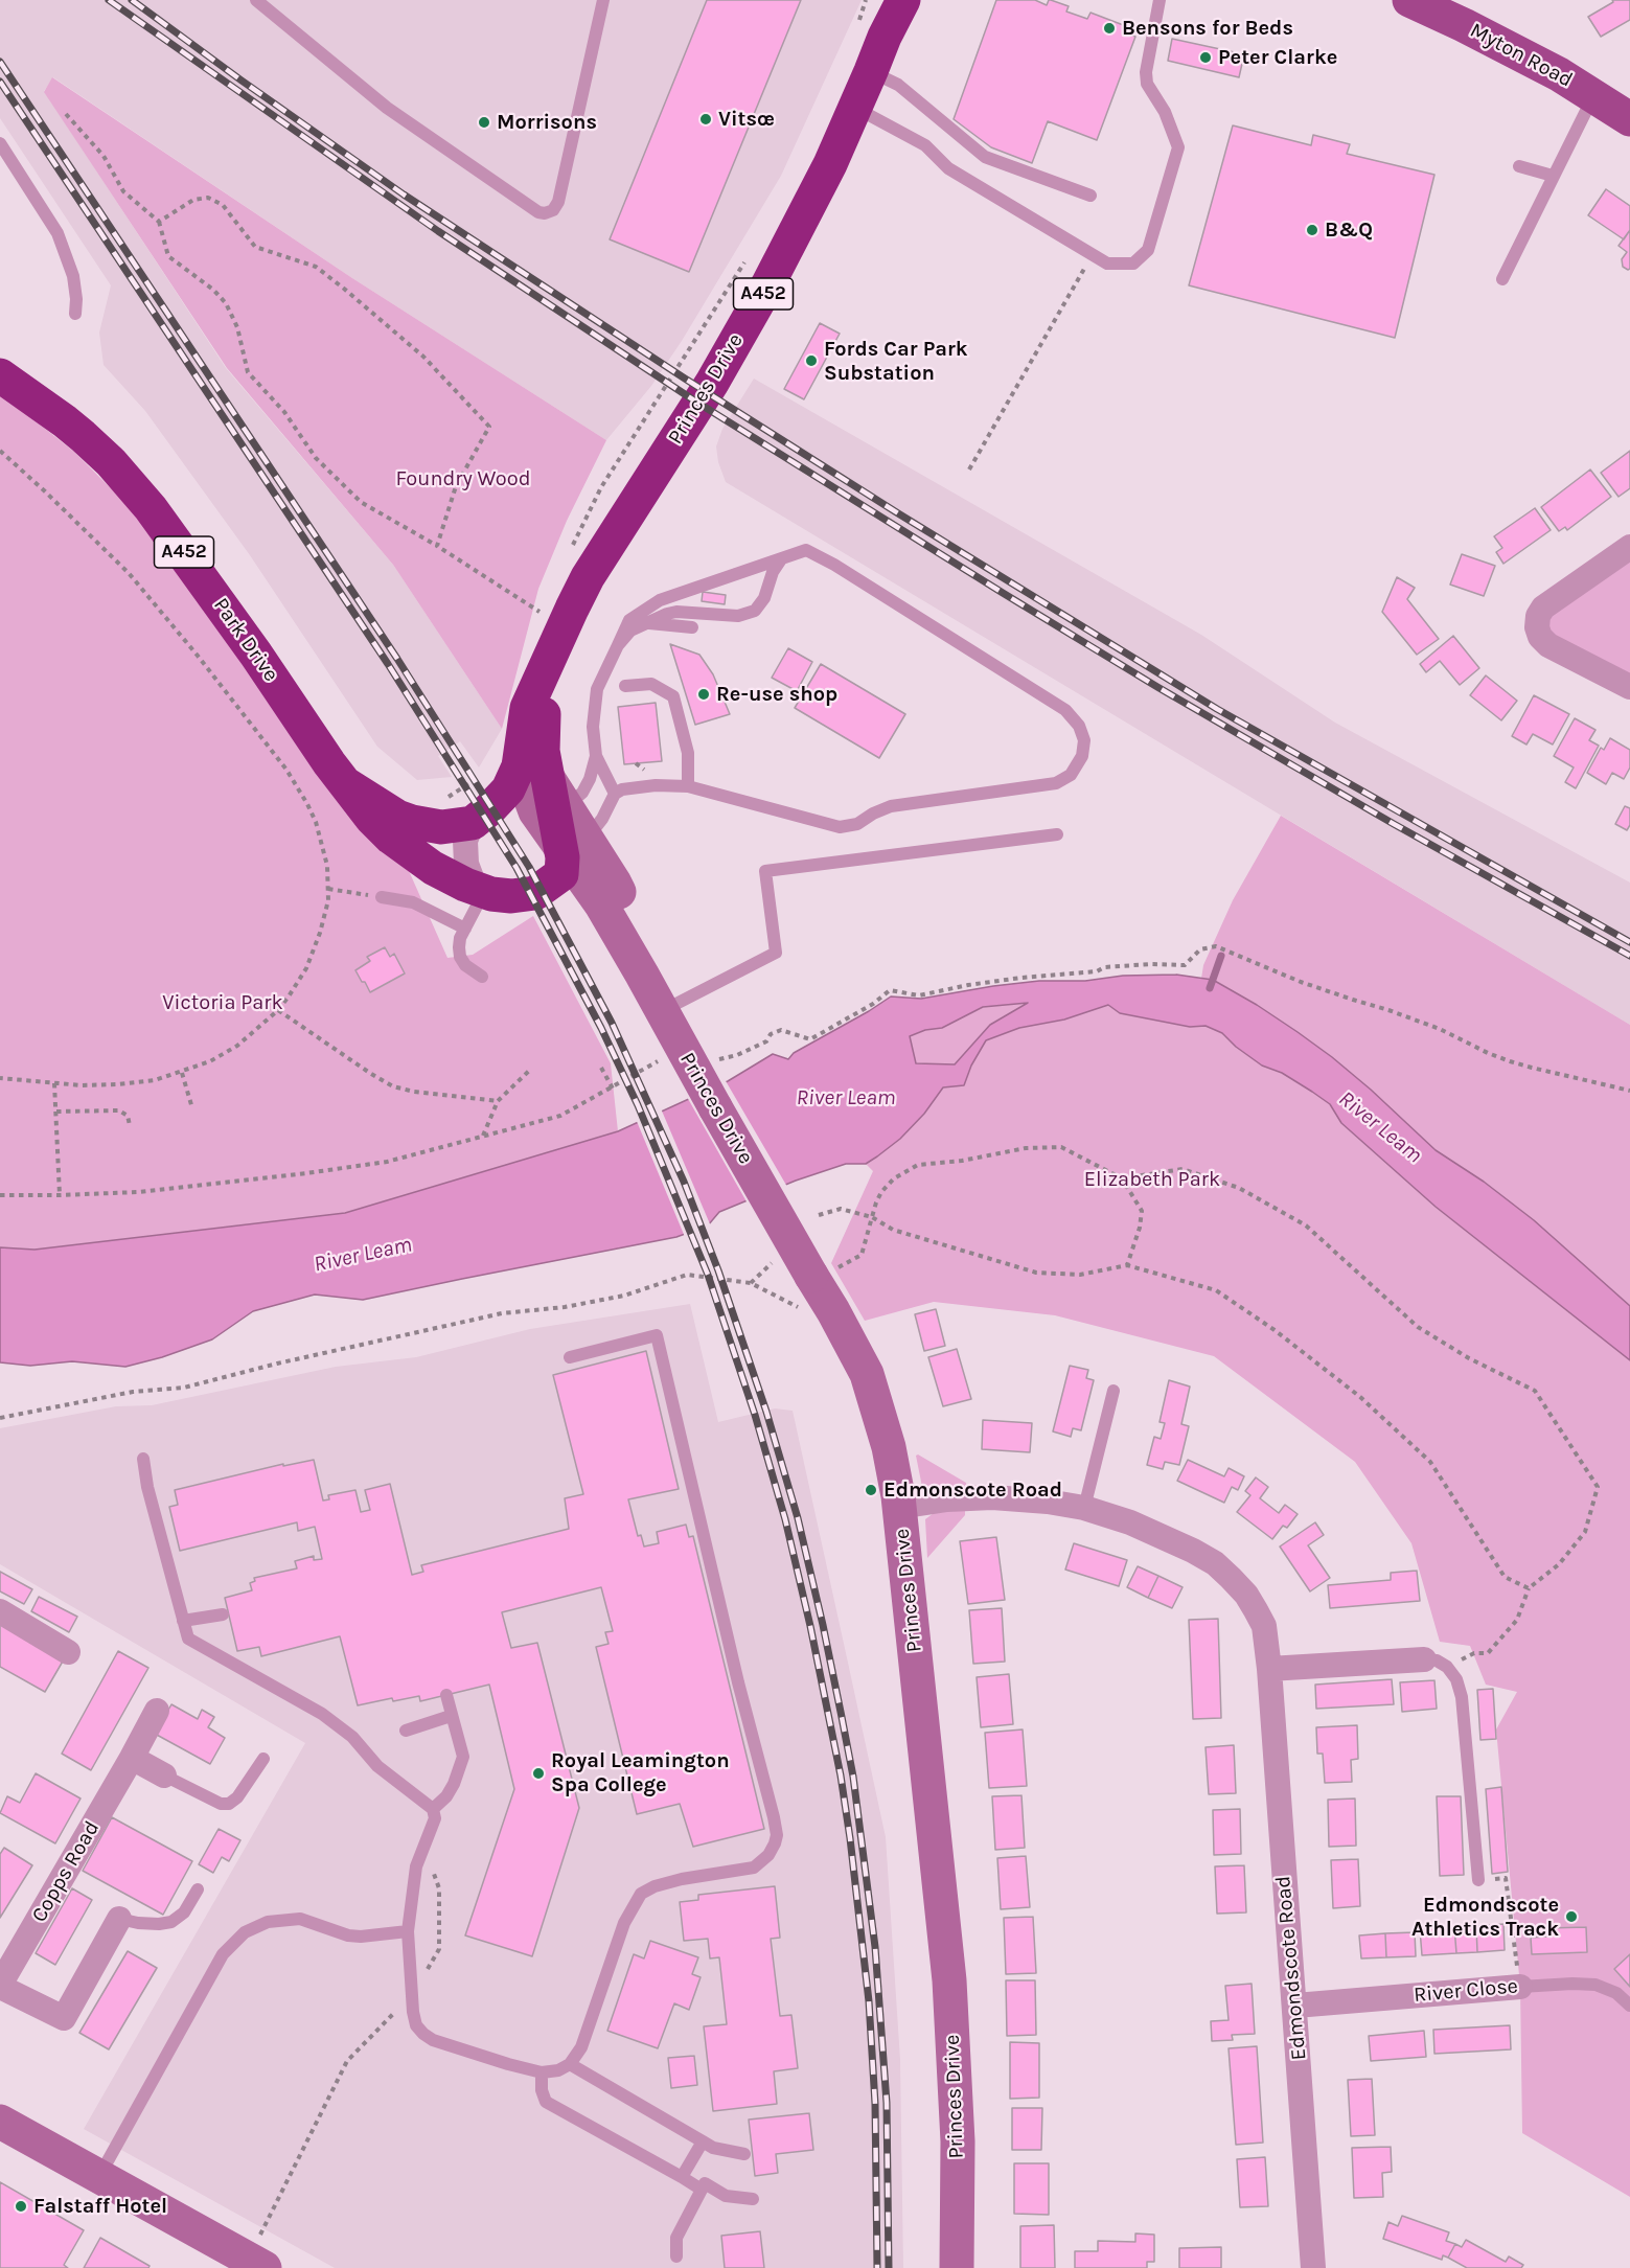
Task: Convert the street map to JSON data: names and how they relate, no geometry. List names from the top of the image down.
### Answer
{
  "streets": {
    "highway": ["A452", "Princes Drive", "Park Drive"],
    "main road": ["Myton Road"],
    "street": ["Copps Road", "Edmondscote Road", "River Close"]
  },
  "crossings": [
    ["A452", "Princes Drive"],
    ["A452", "Park Drive"],
    ["Princes Drive", "Park Drive"],
    ["Princes Drive", "Edmondscote Road"],
    ["Edmondscote Road", "River Close"]
  ],
  "water": ["River Leam"],
  "parks": ["Foundry Wood", "Victoria Park", "Elizabeth Park"],
  "places": [
    "Bensons for Beds",
    "Peter Clarke",
    "Vitsœ",
    "Morrisons",
    "B&Q",
    "Fords Car Park Substation",
    "Re-use shop",
    "Edmonscote Road",
    "Royal Leamington Spa College",
    "Edmondscote Athletics Track",
    "Falstaff Hotel"
  ]
}
